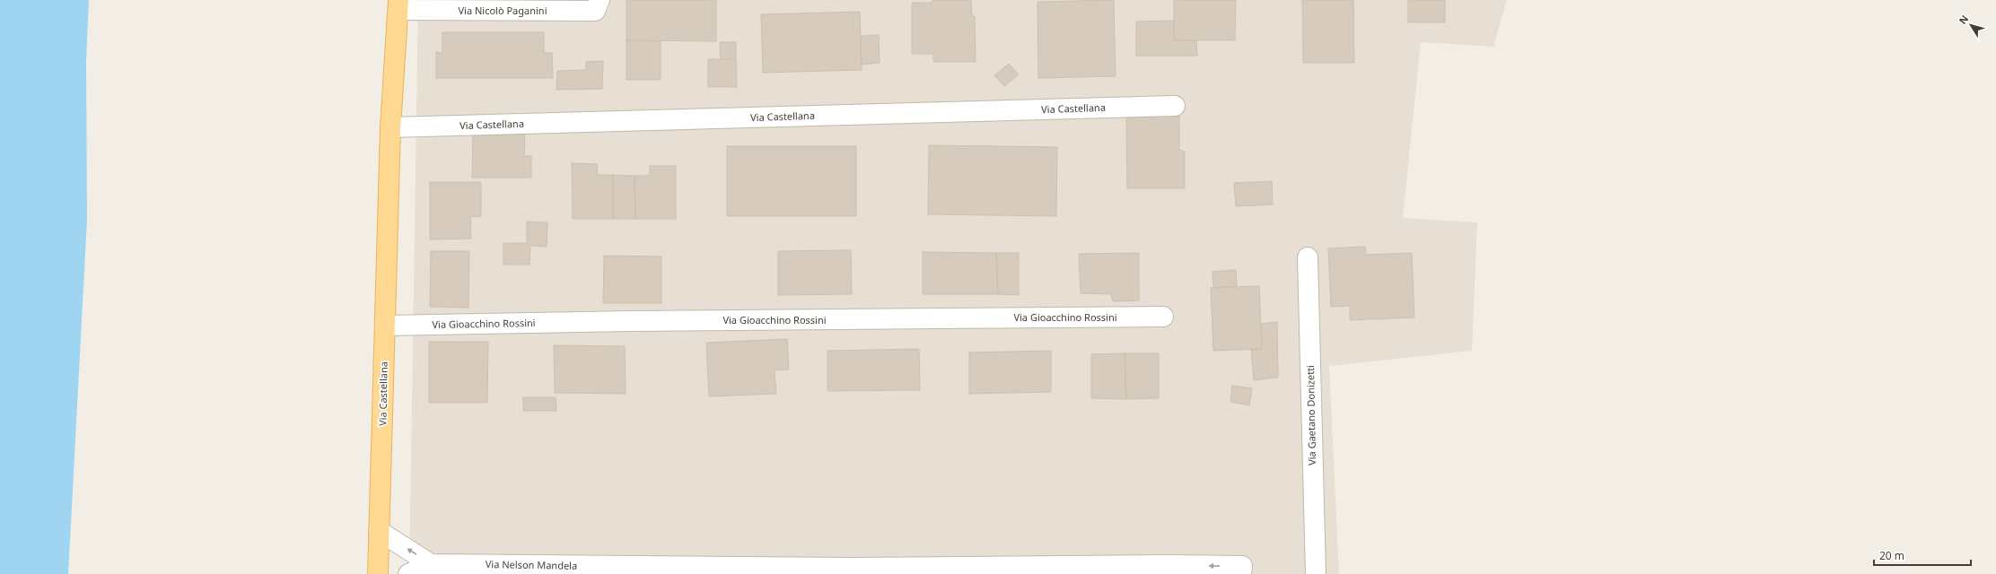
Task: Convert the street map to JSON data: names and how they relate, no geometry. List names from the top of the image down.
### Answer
{
  "streets": {
    "main road": ["Via Castellana"],
    "street": [
      "Via Nicolò Paganini",
      "Via Gioacchino Rossini",
      "Via Gaetano Donizetti",
      "Via Nelson Mandela"
    ]
  },
  "crossings": [
    ["Via Nicolò Paganini", "Via Castellana"],
    ["Via Castellana", "Via Gioacchino Rossini"]
  ],
  "scale_bar": "20 m",
  "north": "top left"
}
